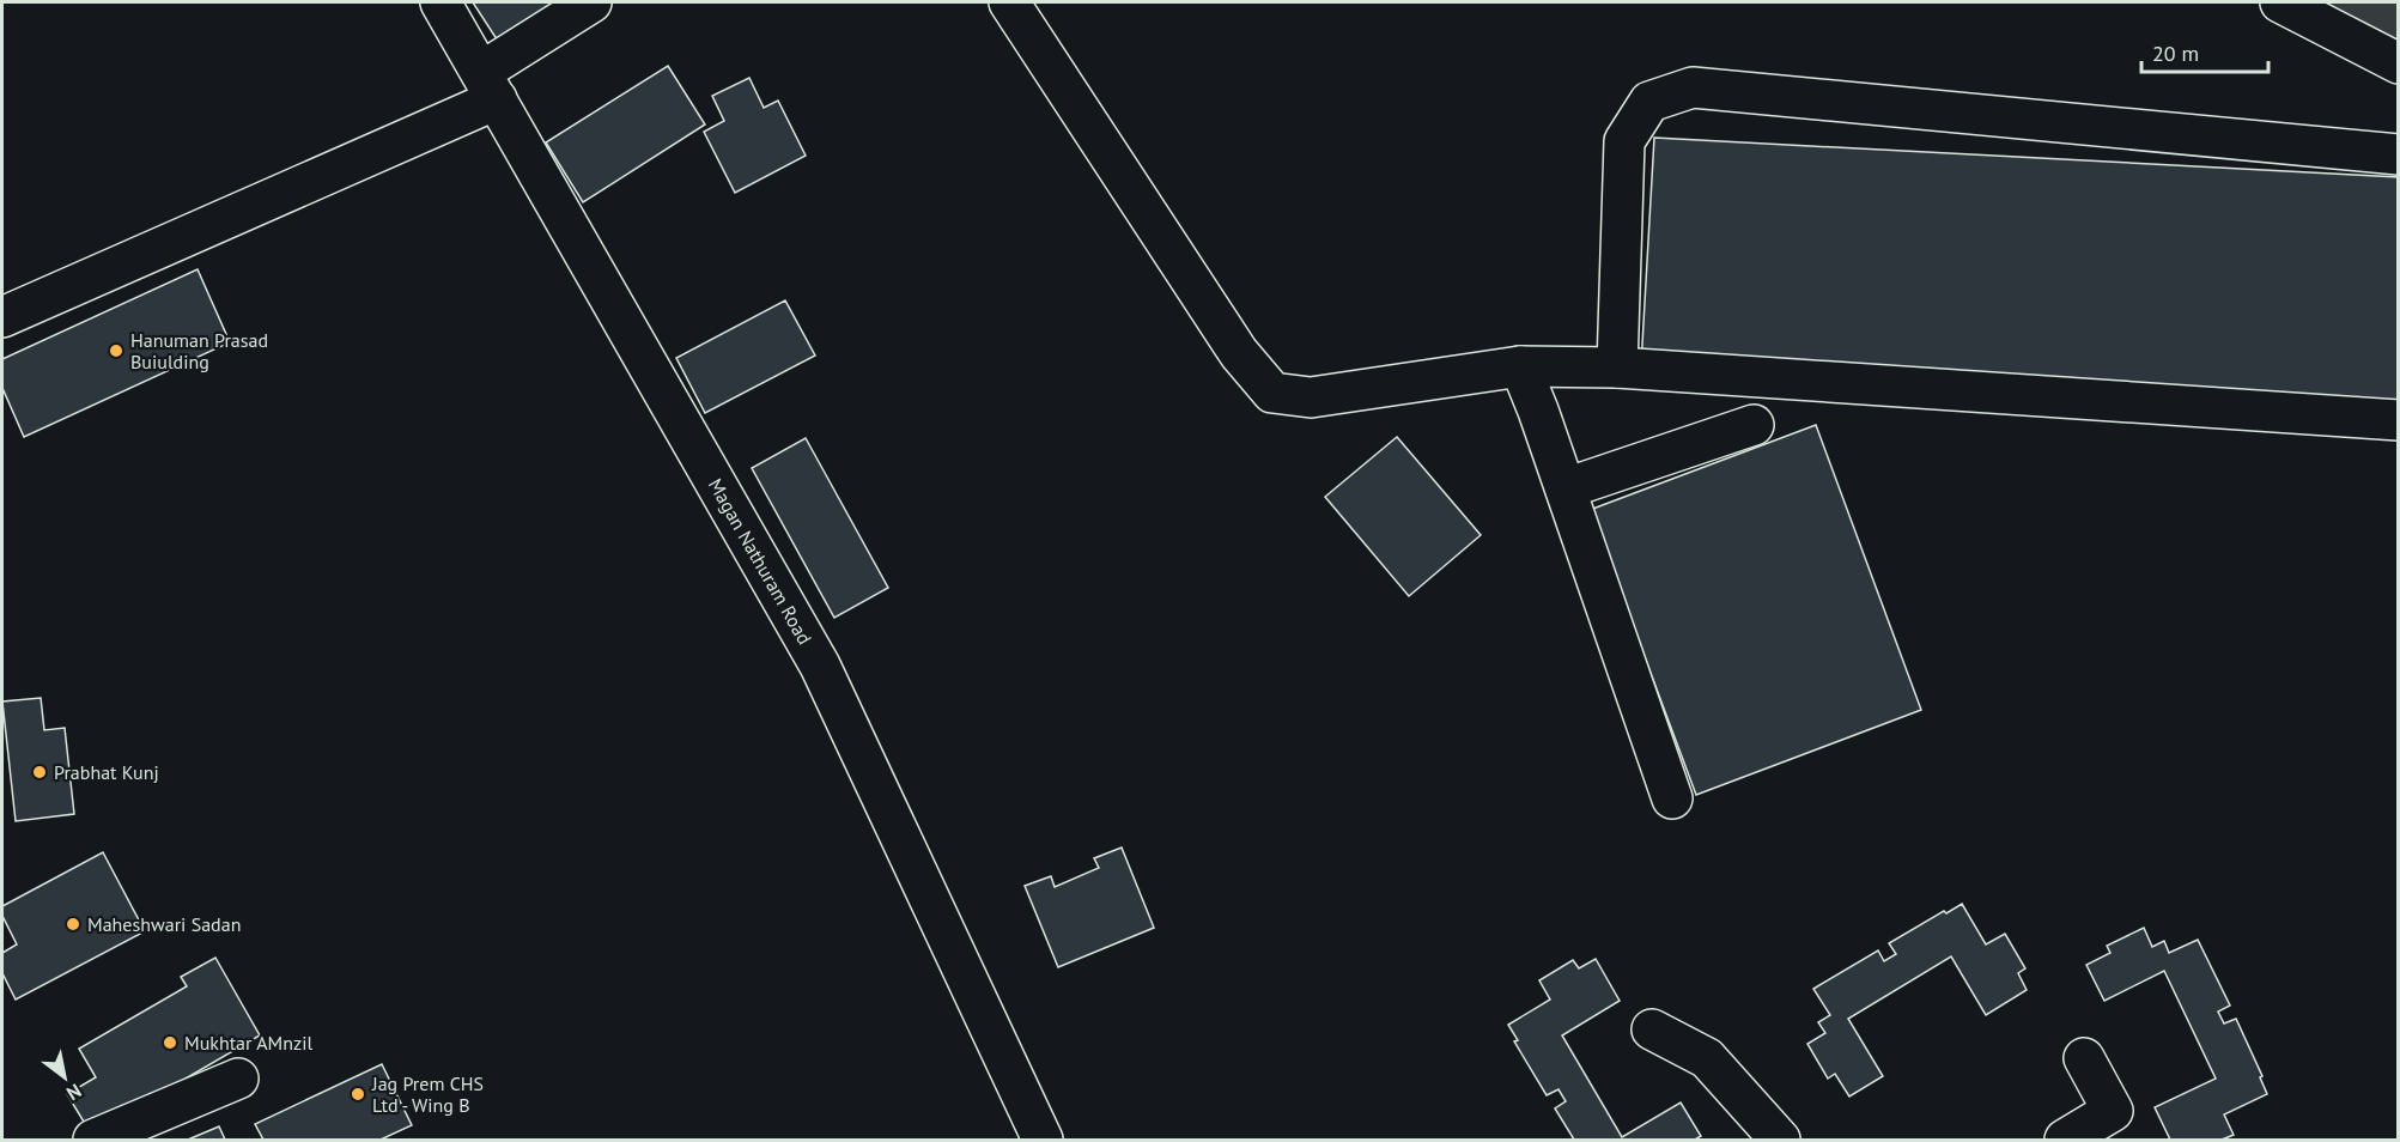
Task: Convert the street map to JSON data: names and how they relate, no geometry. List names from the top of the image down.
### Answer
{
  "streets": {
    "main road": ["Magan Nathuram Road"]
  },
  "places": [
    "Hanuman Prasad Buiulding",
    "Prabhat Kunj",
    "Maheshwari Sadan",
    "Mukhtar AMnzil",
    "Jag Prem CHS Ltd - Wing B"
  ],
  "scale_bar": "20 m",
  "north": "bottom right"
}
